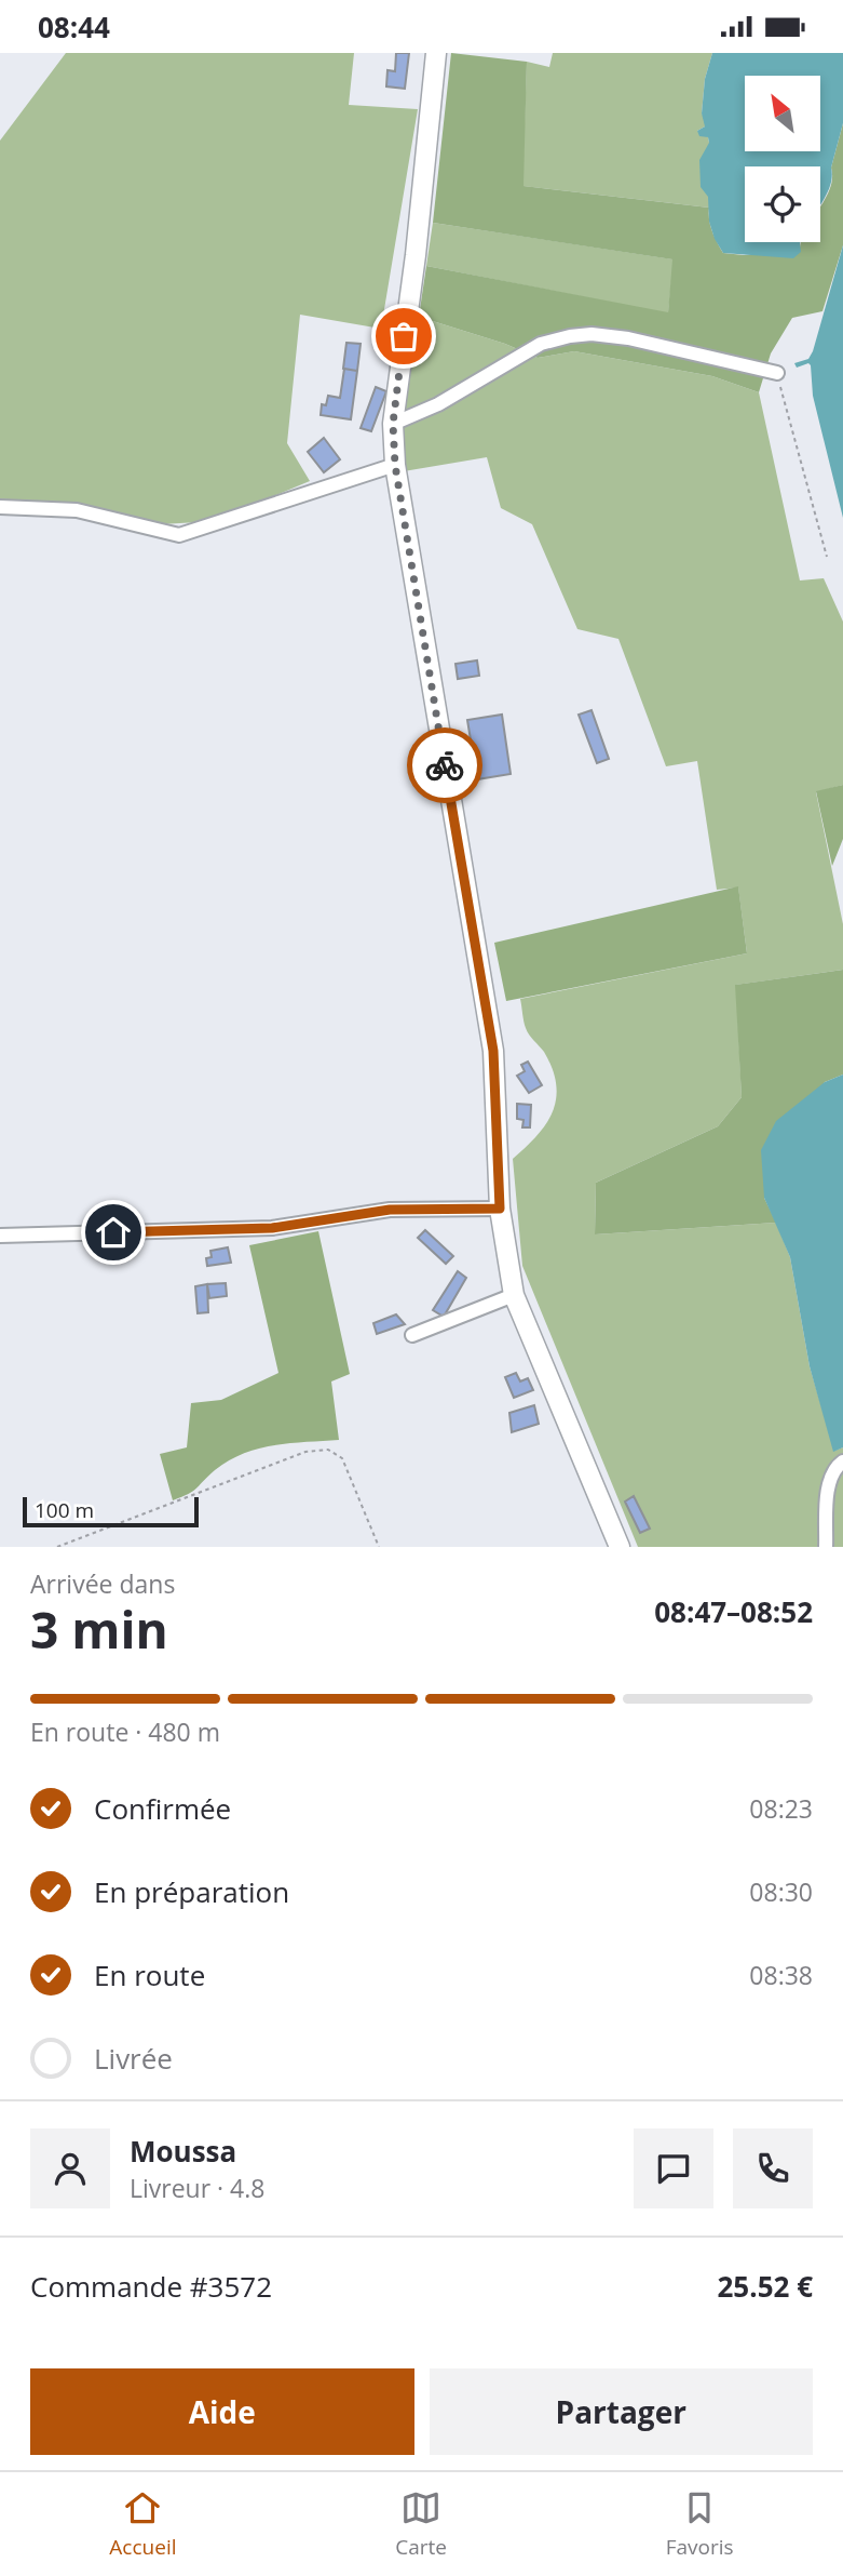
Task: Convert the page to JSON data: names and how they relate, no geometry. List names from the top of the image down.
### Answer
{
  "scale_bar": "100 m",
  "north": "top left",
  "page": {
    "status": "08:44",
    "scale": "100 m",
    "heading": ["3 min", "Arrivée dans", "08:47–08:52"],
    "panel": [
      "Moussa",
      "Livreur · 4.8",
      "Commande #3572",
      "25.52 €"
    ],
    "bar": "En route · 480 m",
    "list": [
      ["Confirmée", "08:23"],
      ["En préparation", "08:30"],
      ["En route", "08:38"],
      "Livrée"
    ],
    "buttons": ["Aide", "Partager"],
    "tabs": ["Accueil", "Carte", "Favoris"]
  }
}
